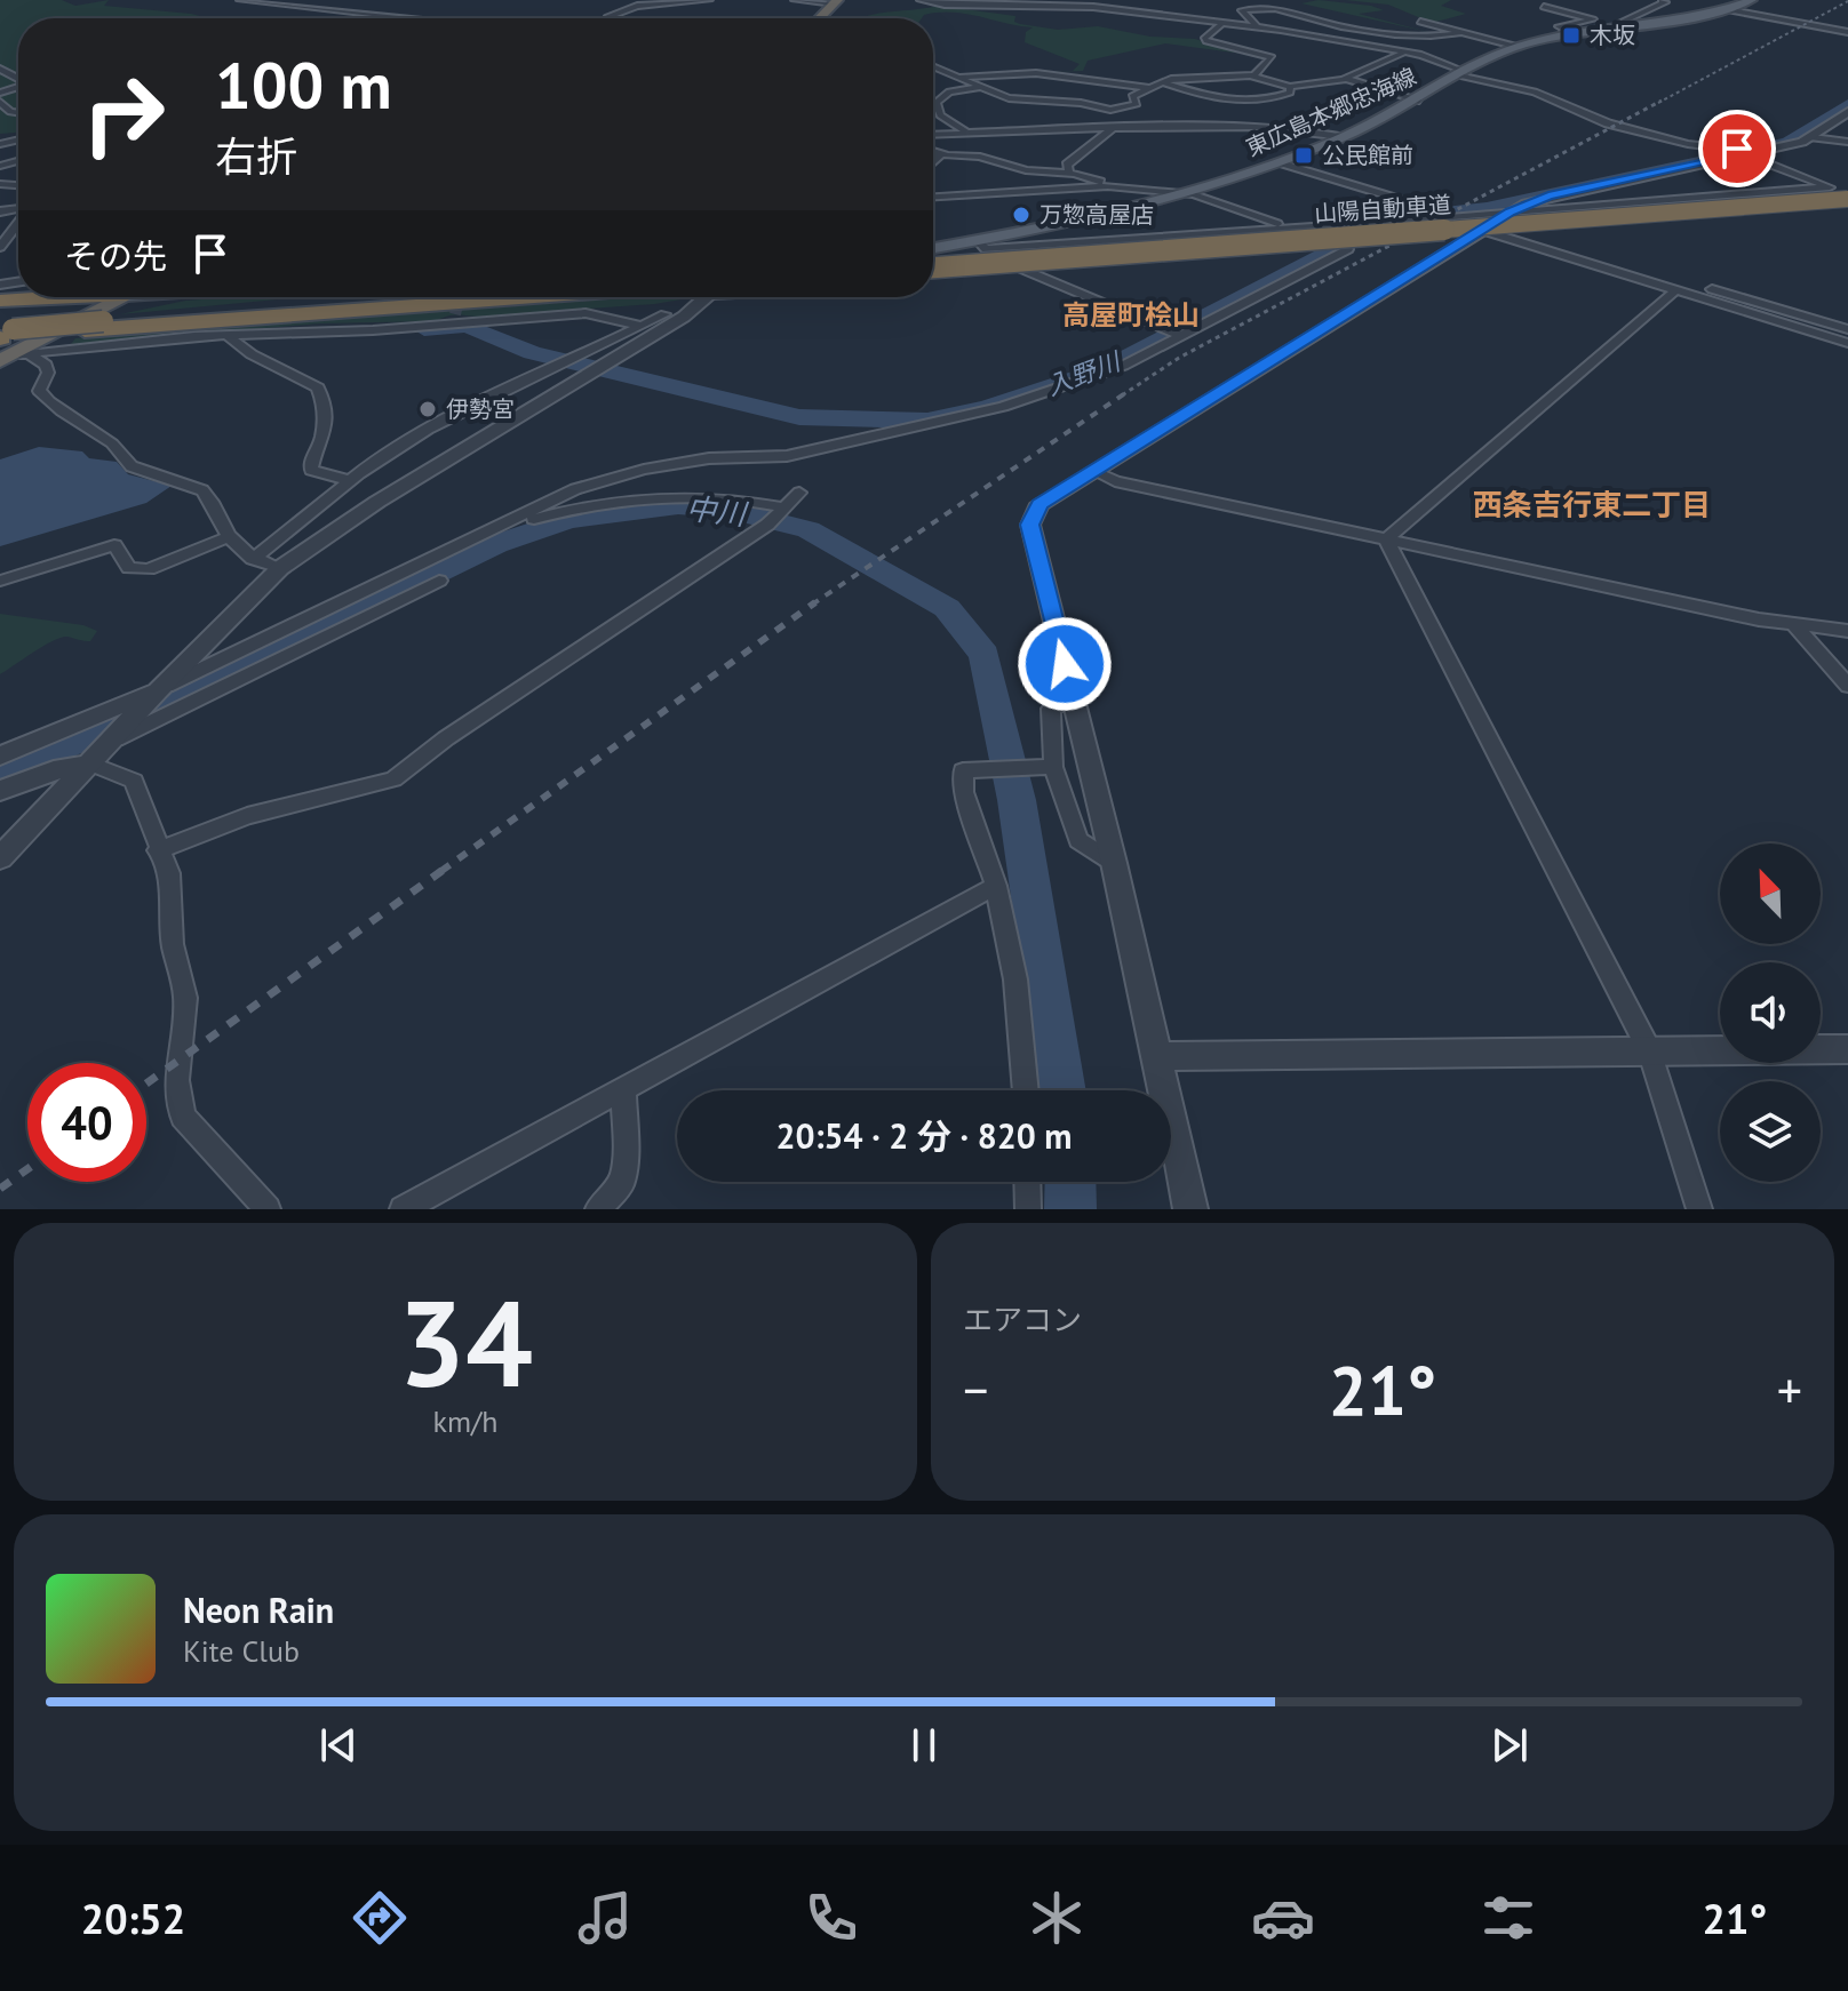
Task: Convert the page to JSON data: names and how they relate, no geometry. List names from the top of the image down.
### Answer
{
  "streets": {
    "highway": ["山陽自動車道"],
    "main road": ["東広島本郷忠海線"]
  },
  "districts": ["高屋町桧山", "西条吉行東二丁目"],
  "water": ["入野川", "中川"],
  "places": {
    "transit": ["木坂", "公民館前"],
    "other": ["万惣高屋店", "伊勢宮"]
  },
  "north": "top left",
  "page": {
    "turn": ["100 m", "右折"],
    "then": "その先",
    "limit": "40",
    "trip": "20:54 · 2 分 · 820 m",
    "tile": [
      ["34", "km/h"],
      "エアコン"
    ],
    "heat": ["−", "21°", "+"],
    "song": ["Neon Rain", "Kite Club"],
    "tabs": ["20:52", "21°"]
  }
}
